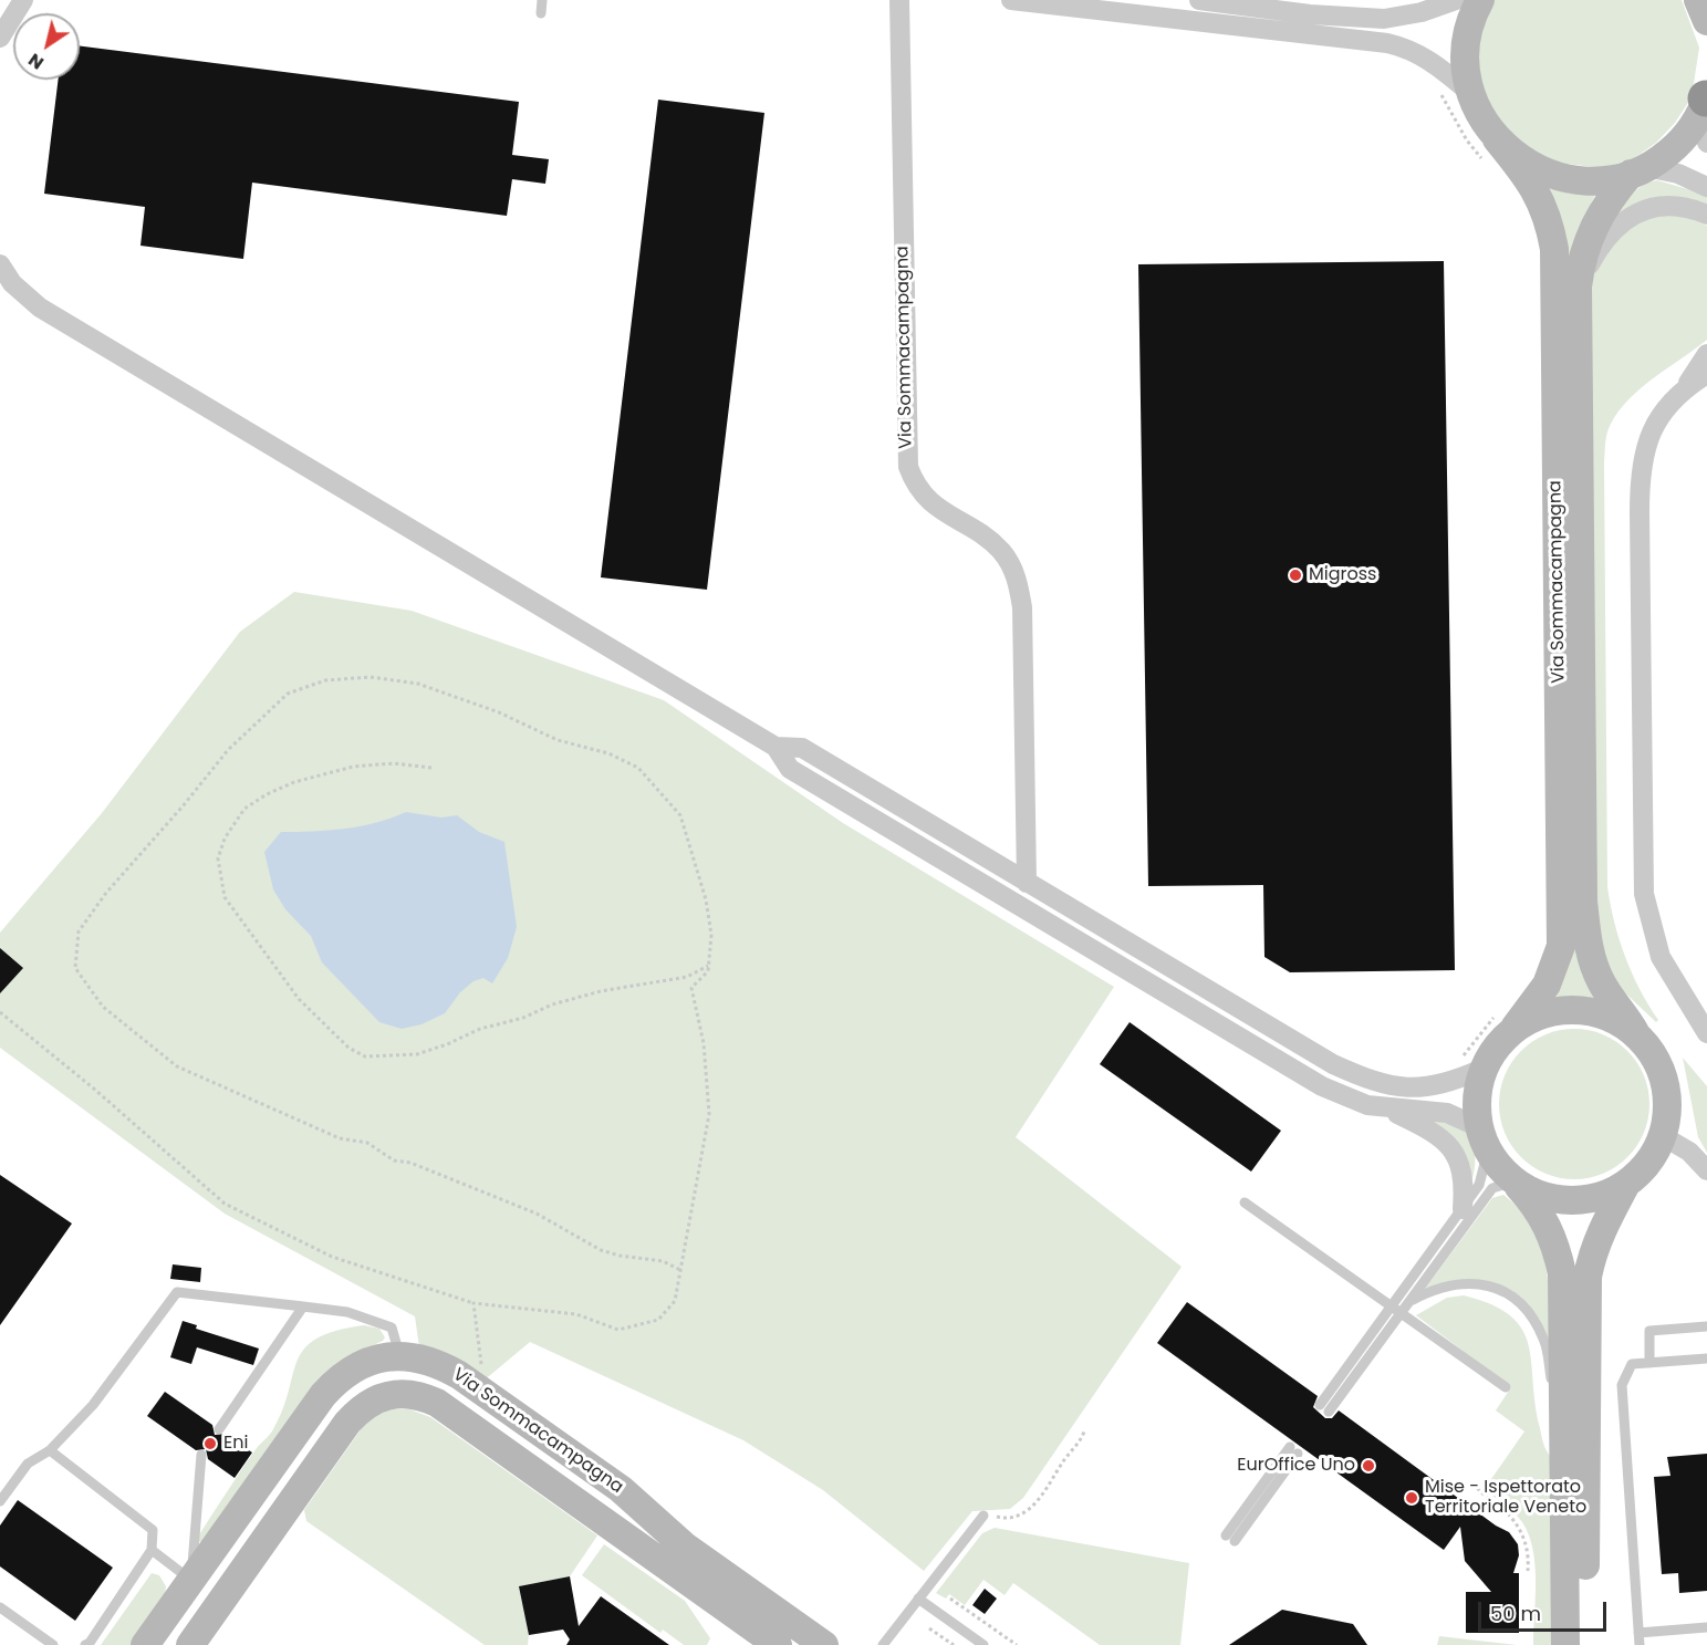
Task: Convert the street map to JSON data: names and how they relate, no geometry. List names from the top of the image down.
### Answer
{
  "streets": {
    "street": ["Via Sommacampagna"]
  },
  "places": [
    "Migross",
    "Eni",
    "EurOffice Uno",
    "Mise - Ispettorato Territoriale Veneto"
  ],
  "scale_bar": "50 m",
  "north": "bottom left"
}
